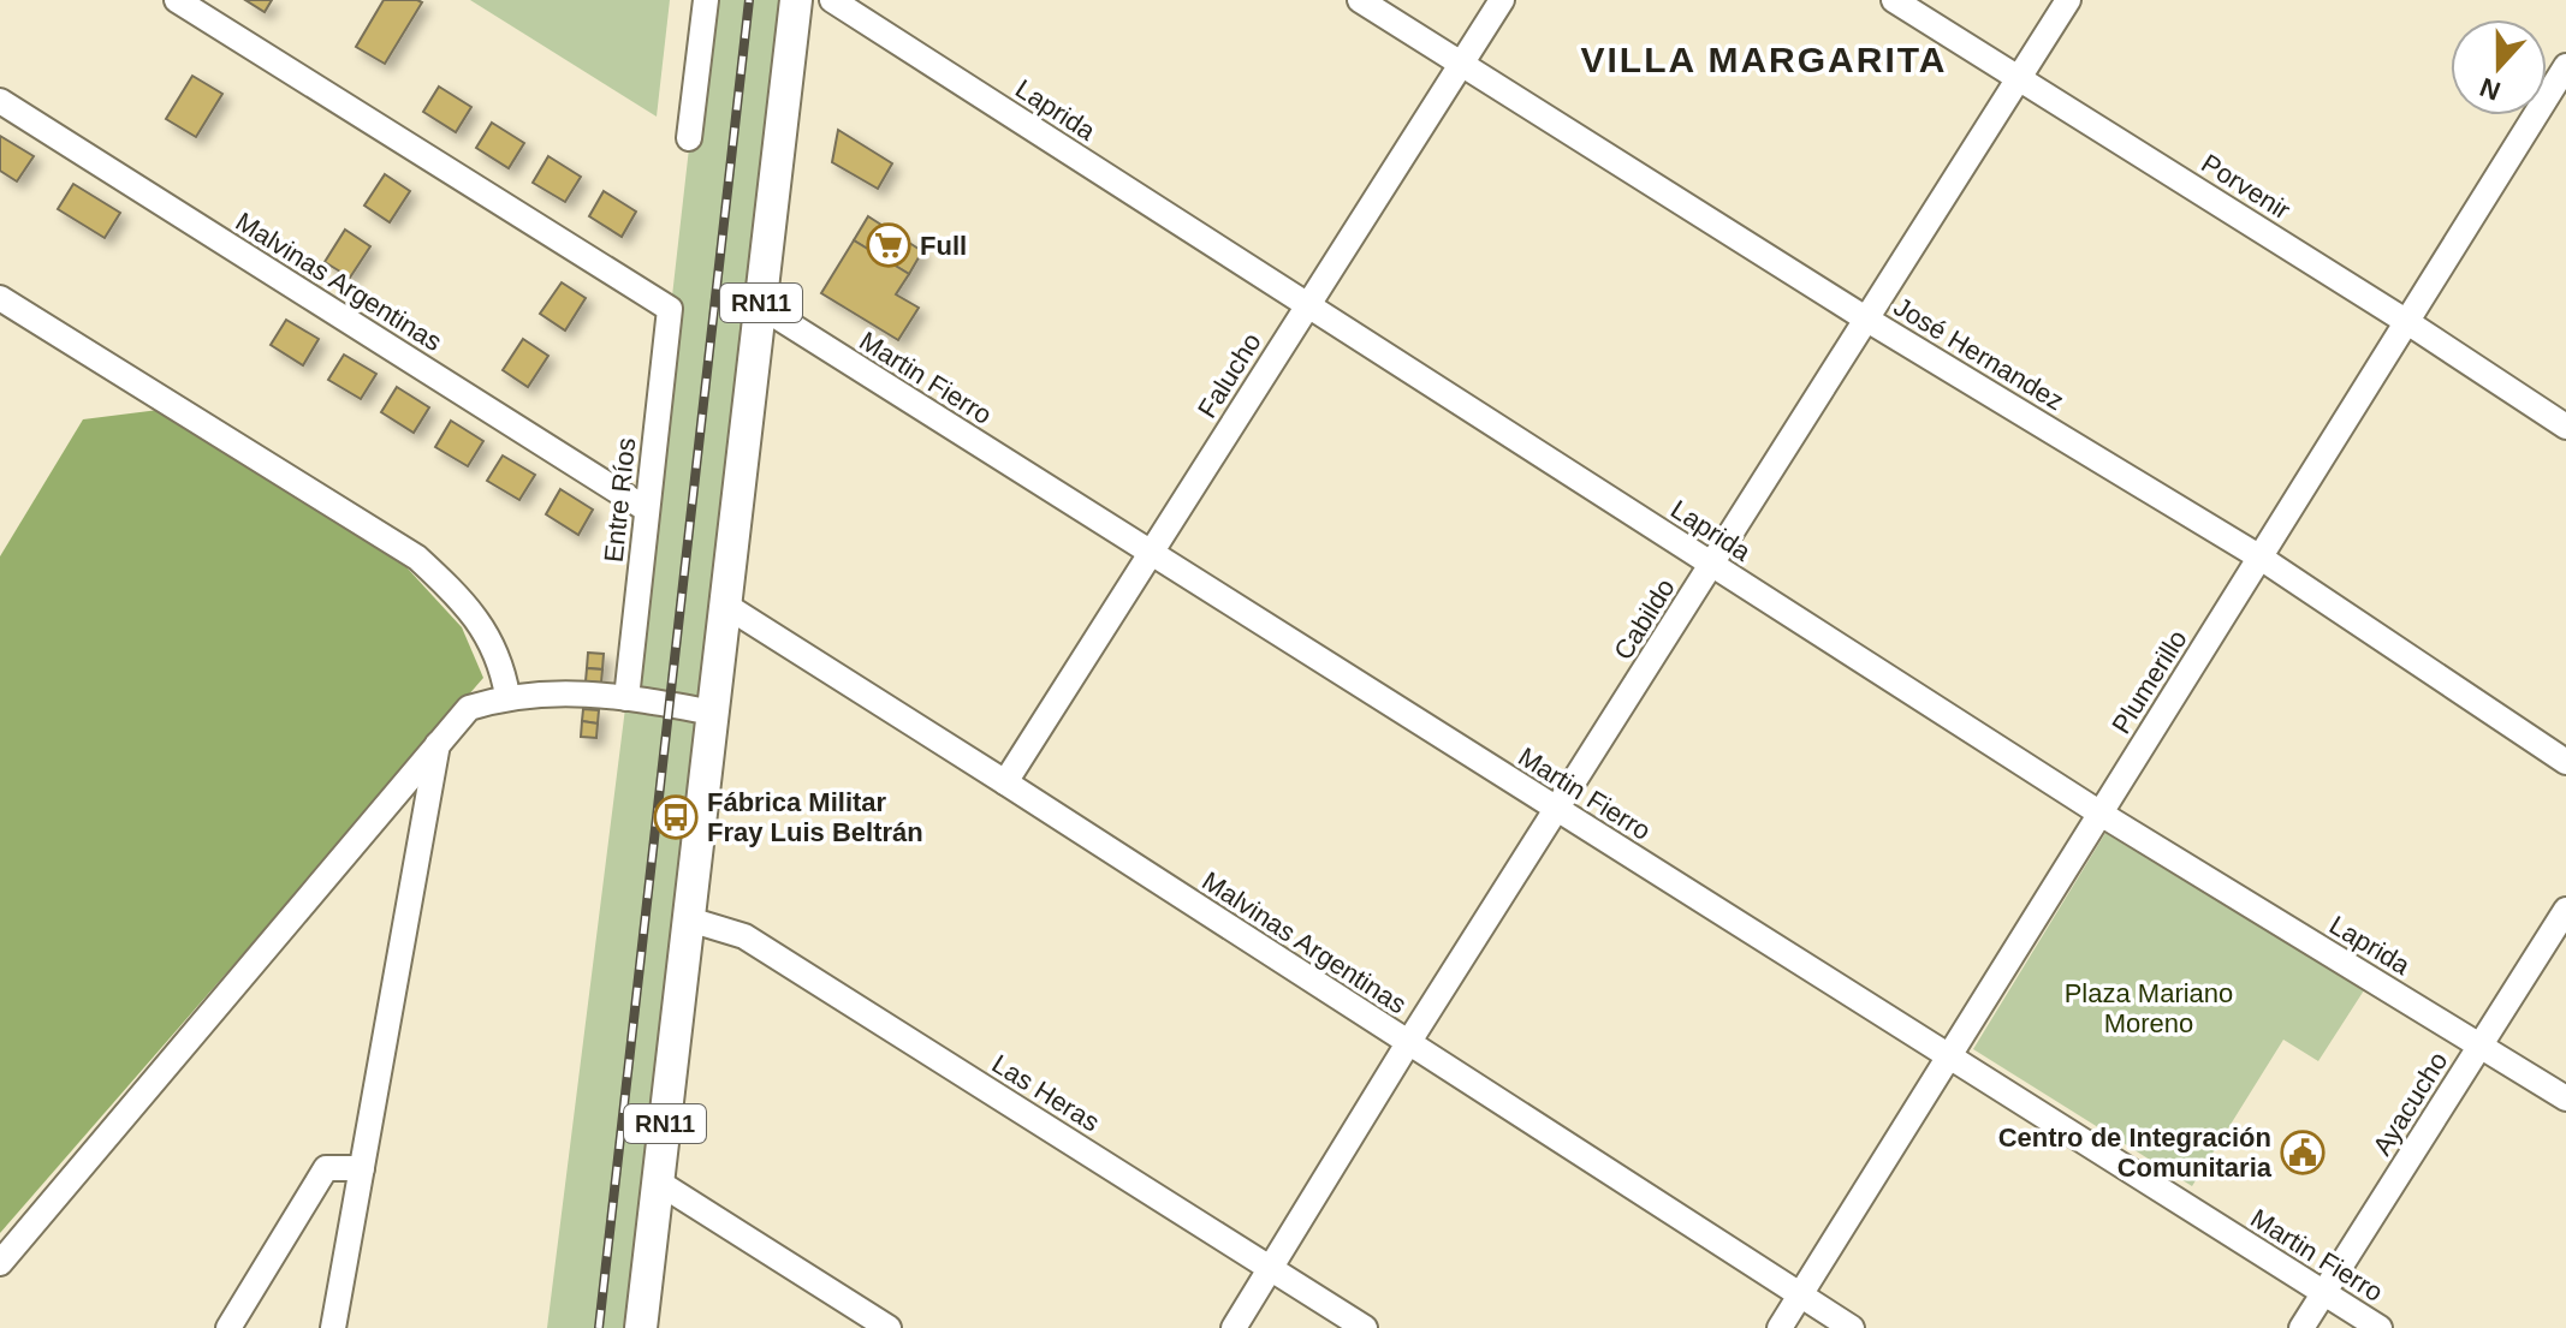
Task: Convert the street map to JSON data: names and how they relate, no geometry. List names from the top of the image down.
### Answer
{
  "streets": {
    "main road": ["RN11"],
    "street": [
      "Laprida",
      "Porvenir",
      "Malvinas Argentinas",
      "José Hernandez",
      "Falucho",
      "Martin Fierro",
      "Entre Ríos",
      "Cabildo",
      "Plumerillo",
      "Las Heras",
      "Ayacucho"
    ]
  },
  "crossings": [
    ["Laprida", "Falucho"],
    ["Laprida", "Cabildo"],
    ["Laprida", "Plumerillo"],
    ["Laprida", "Ayacucho"],
    ["Porvenir", "Cabildo"],
    ["Porvenir", "Plumerillo"],
    ["Malvinas Argentinas", "RN11"],
    ["Malvinas Argentinas", "Falucho"],
    ["Malvinas Argentinas", "Entre Ríos"],
    ["Malvinas Argentinas", "Cabildo"],
    ["Malvinas Argentinas", "Plumerillo"],
    ["RN11", "Martin Fierro"],
    ["RN11", "Las Heras"],
    ["José Hernandez", "Falucho"],
    ["José Hernandez", "Cabildo"],
    ["José Hernandez", "Plumerillo"],
    ["Falucho", "Martin Fierro"],
    ["Martin Fierro", "Cabildo"],
    ["Martin Fierro", "Plumerillo"],
    ["Martin Fierro", "Ayacucho"],
    ["Cabildo", "Las Heras"]
  ],
  "districts": ["VILLA MARGARITA"],
  "parks": ["Plaza Mariano Moreno"],
  "places": {
    "supermarket": ["Full"],
    "bus stop": ["Fábrica Militar Fray Luis Beltrán"],
    "public building": ["Centro de Integración Comunitaria"]
  },
  "north": "bottom"
}
